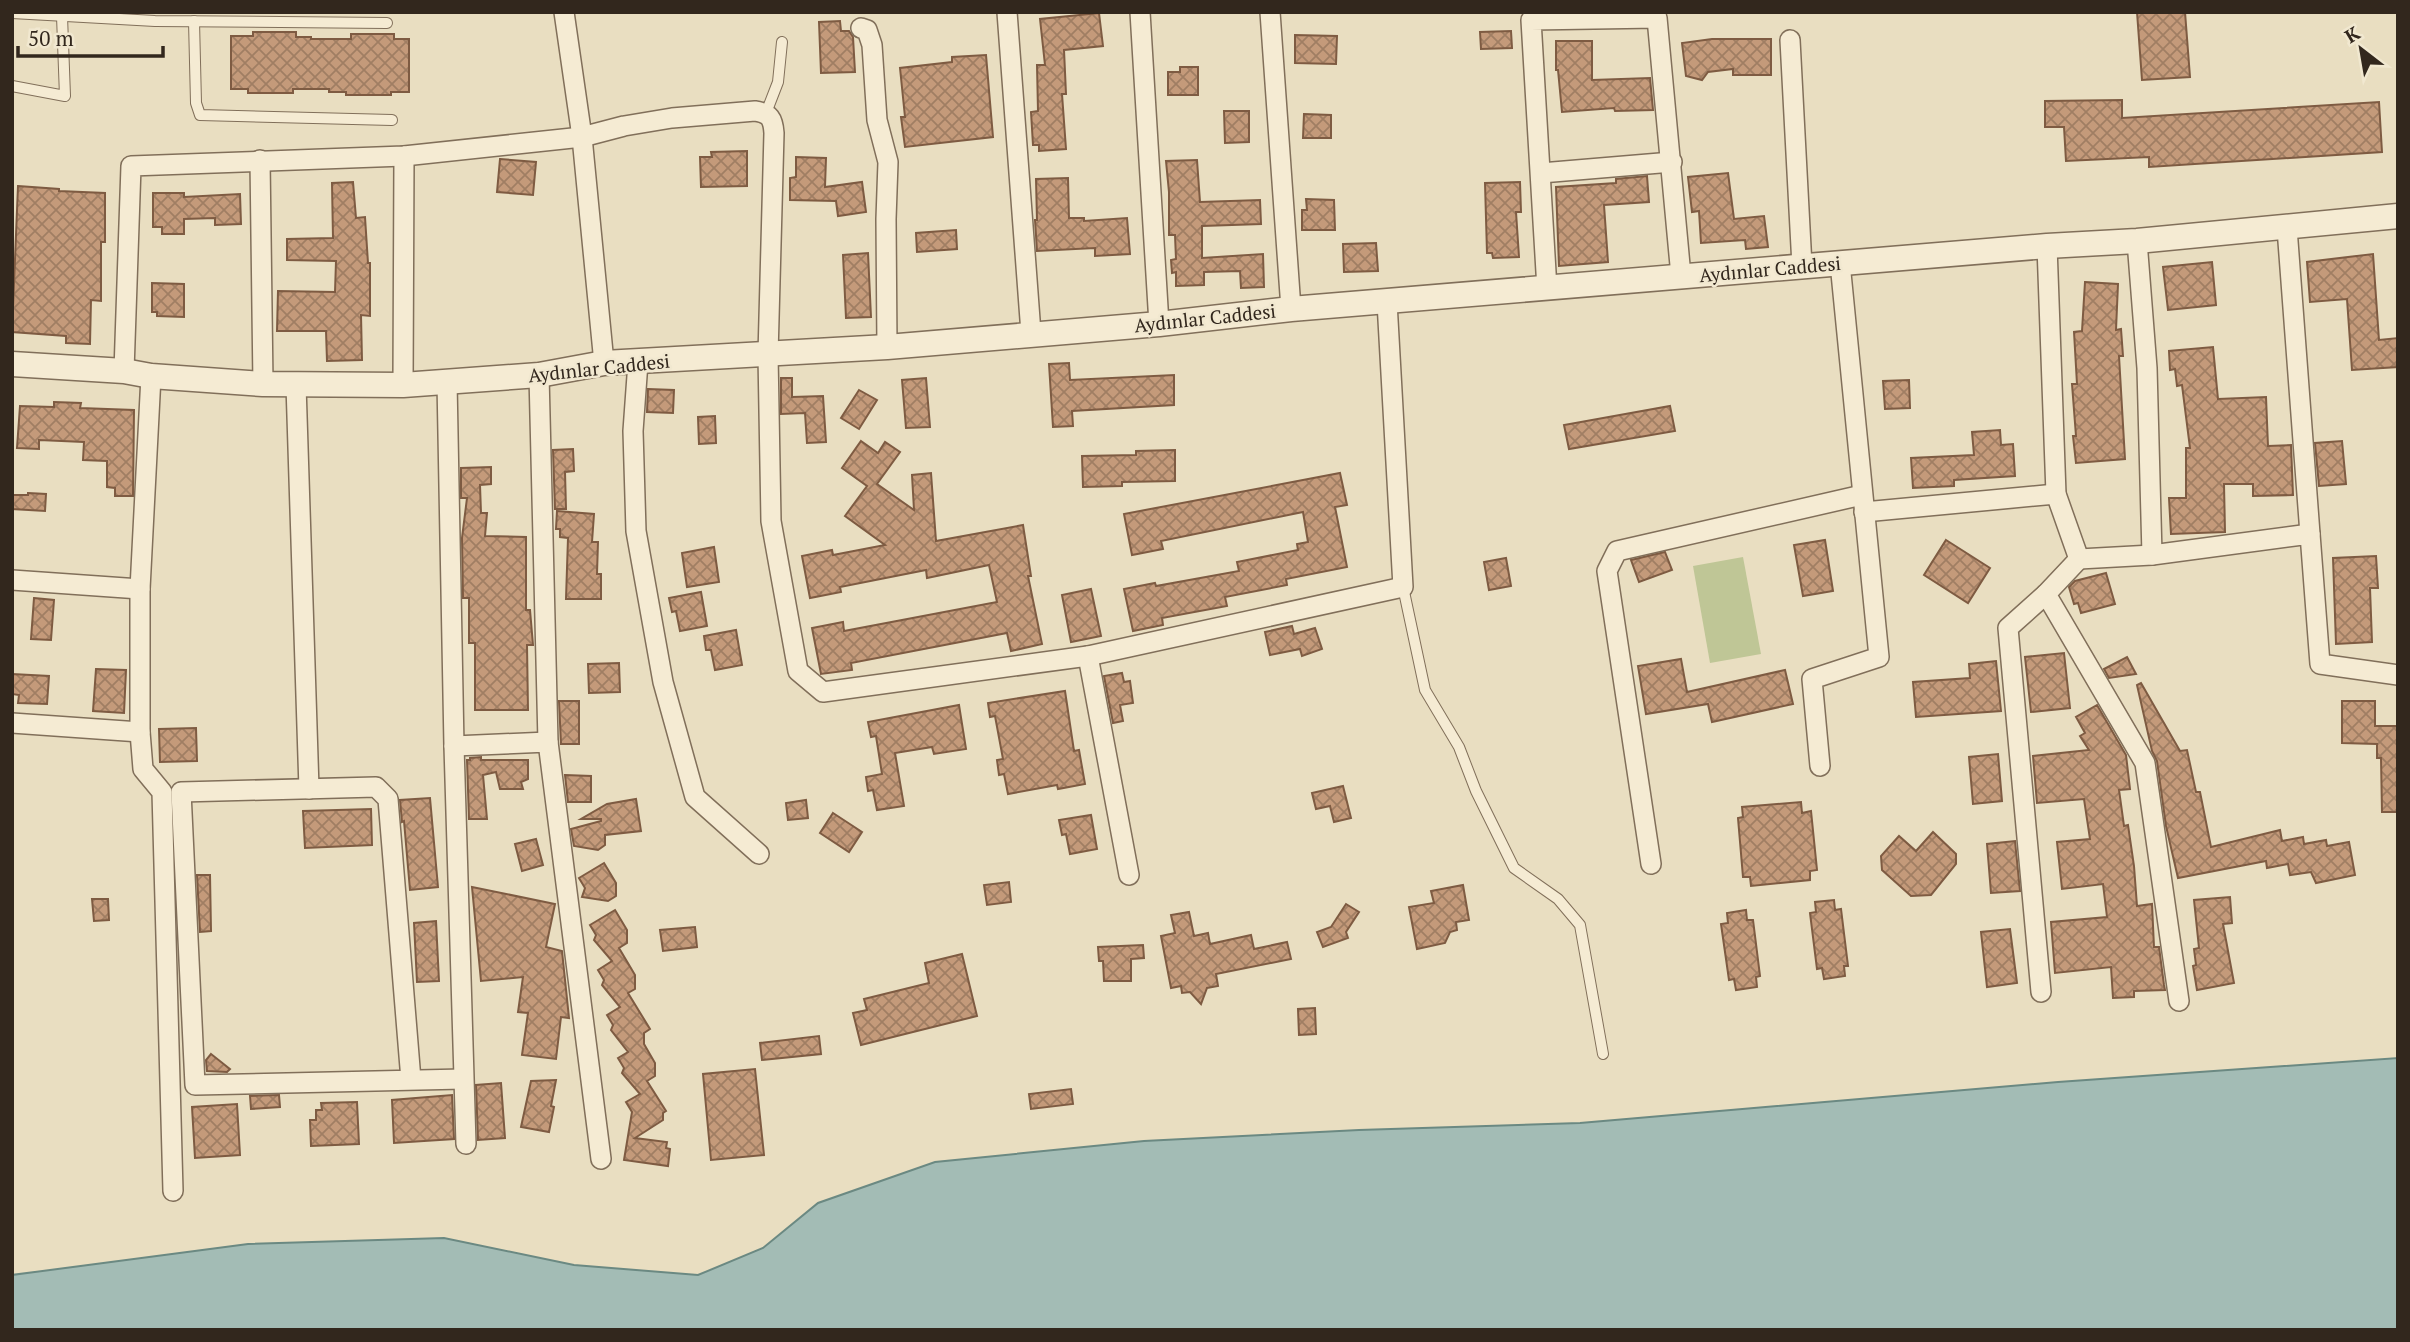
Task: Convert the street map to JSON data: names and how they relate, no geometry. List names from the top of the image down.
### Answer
{
  "streets": {
    "street": ["Aydınlar Caddesi"]
  },
  "scale_bar": "50 m",
  "north": "top left"
}
